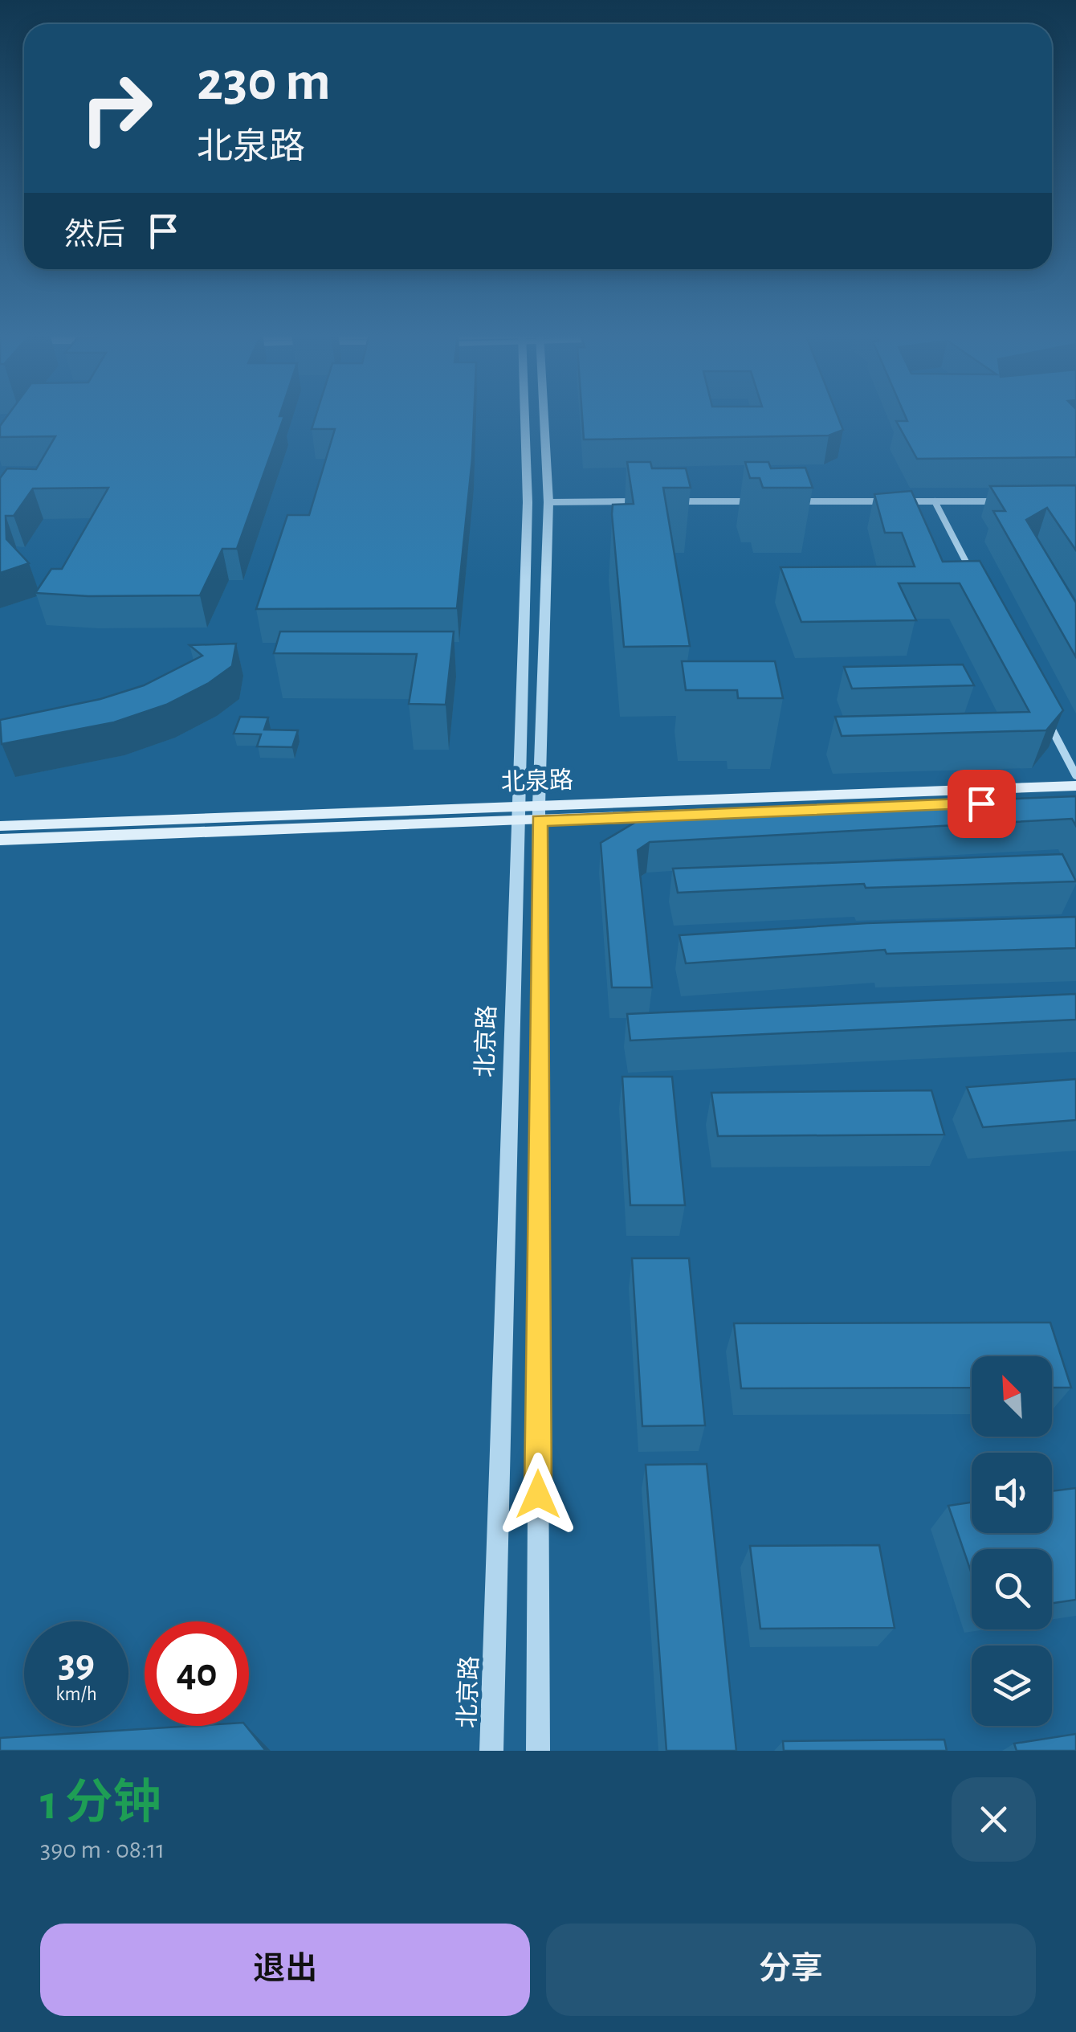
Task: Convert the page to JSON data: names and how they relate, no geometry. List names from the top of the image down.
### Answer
{
  "streets": {
    "main road": ["北泉路"],
    "street": ["北京路"]
  },
  "crossings": [
    ["北泉路", "北京路"]
  ],
  "north": "top left",
  "page": {
    "turn": ["230 m", "北泉路"],
    "then": "然后",
    "speed": "39 km/h",
    "limit": "40",
    "heading": ["1 分钟", "390 m · 08:11"],
    "buttons": ["退出", "分享"]
  }
}
